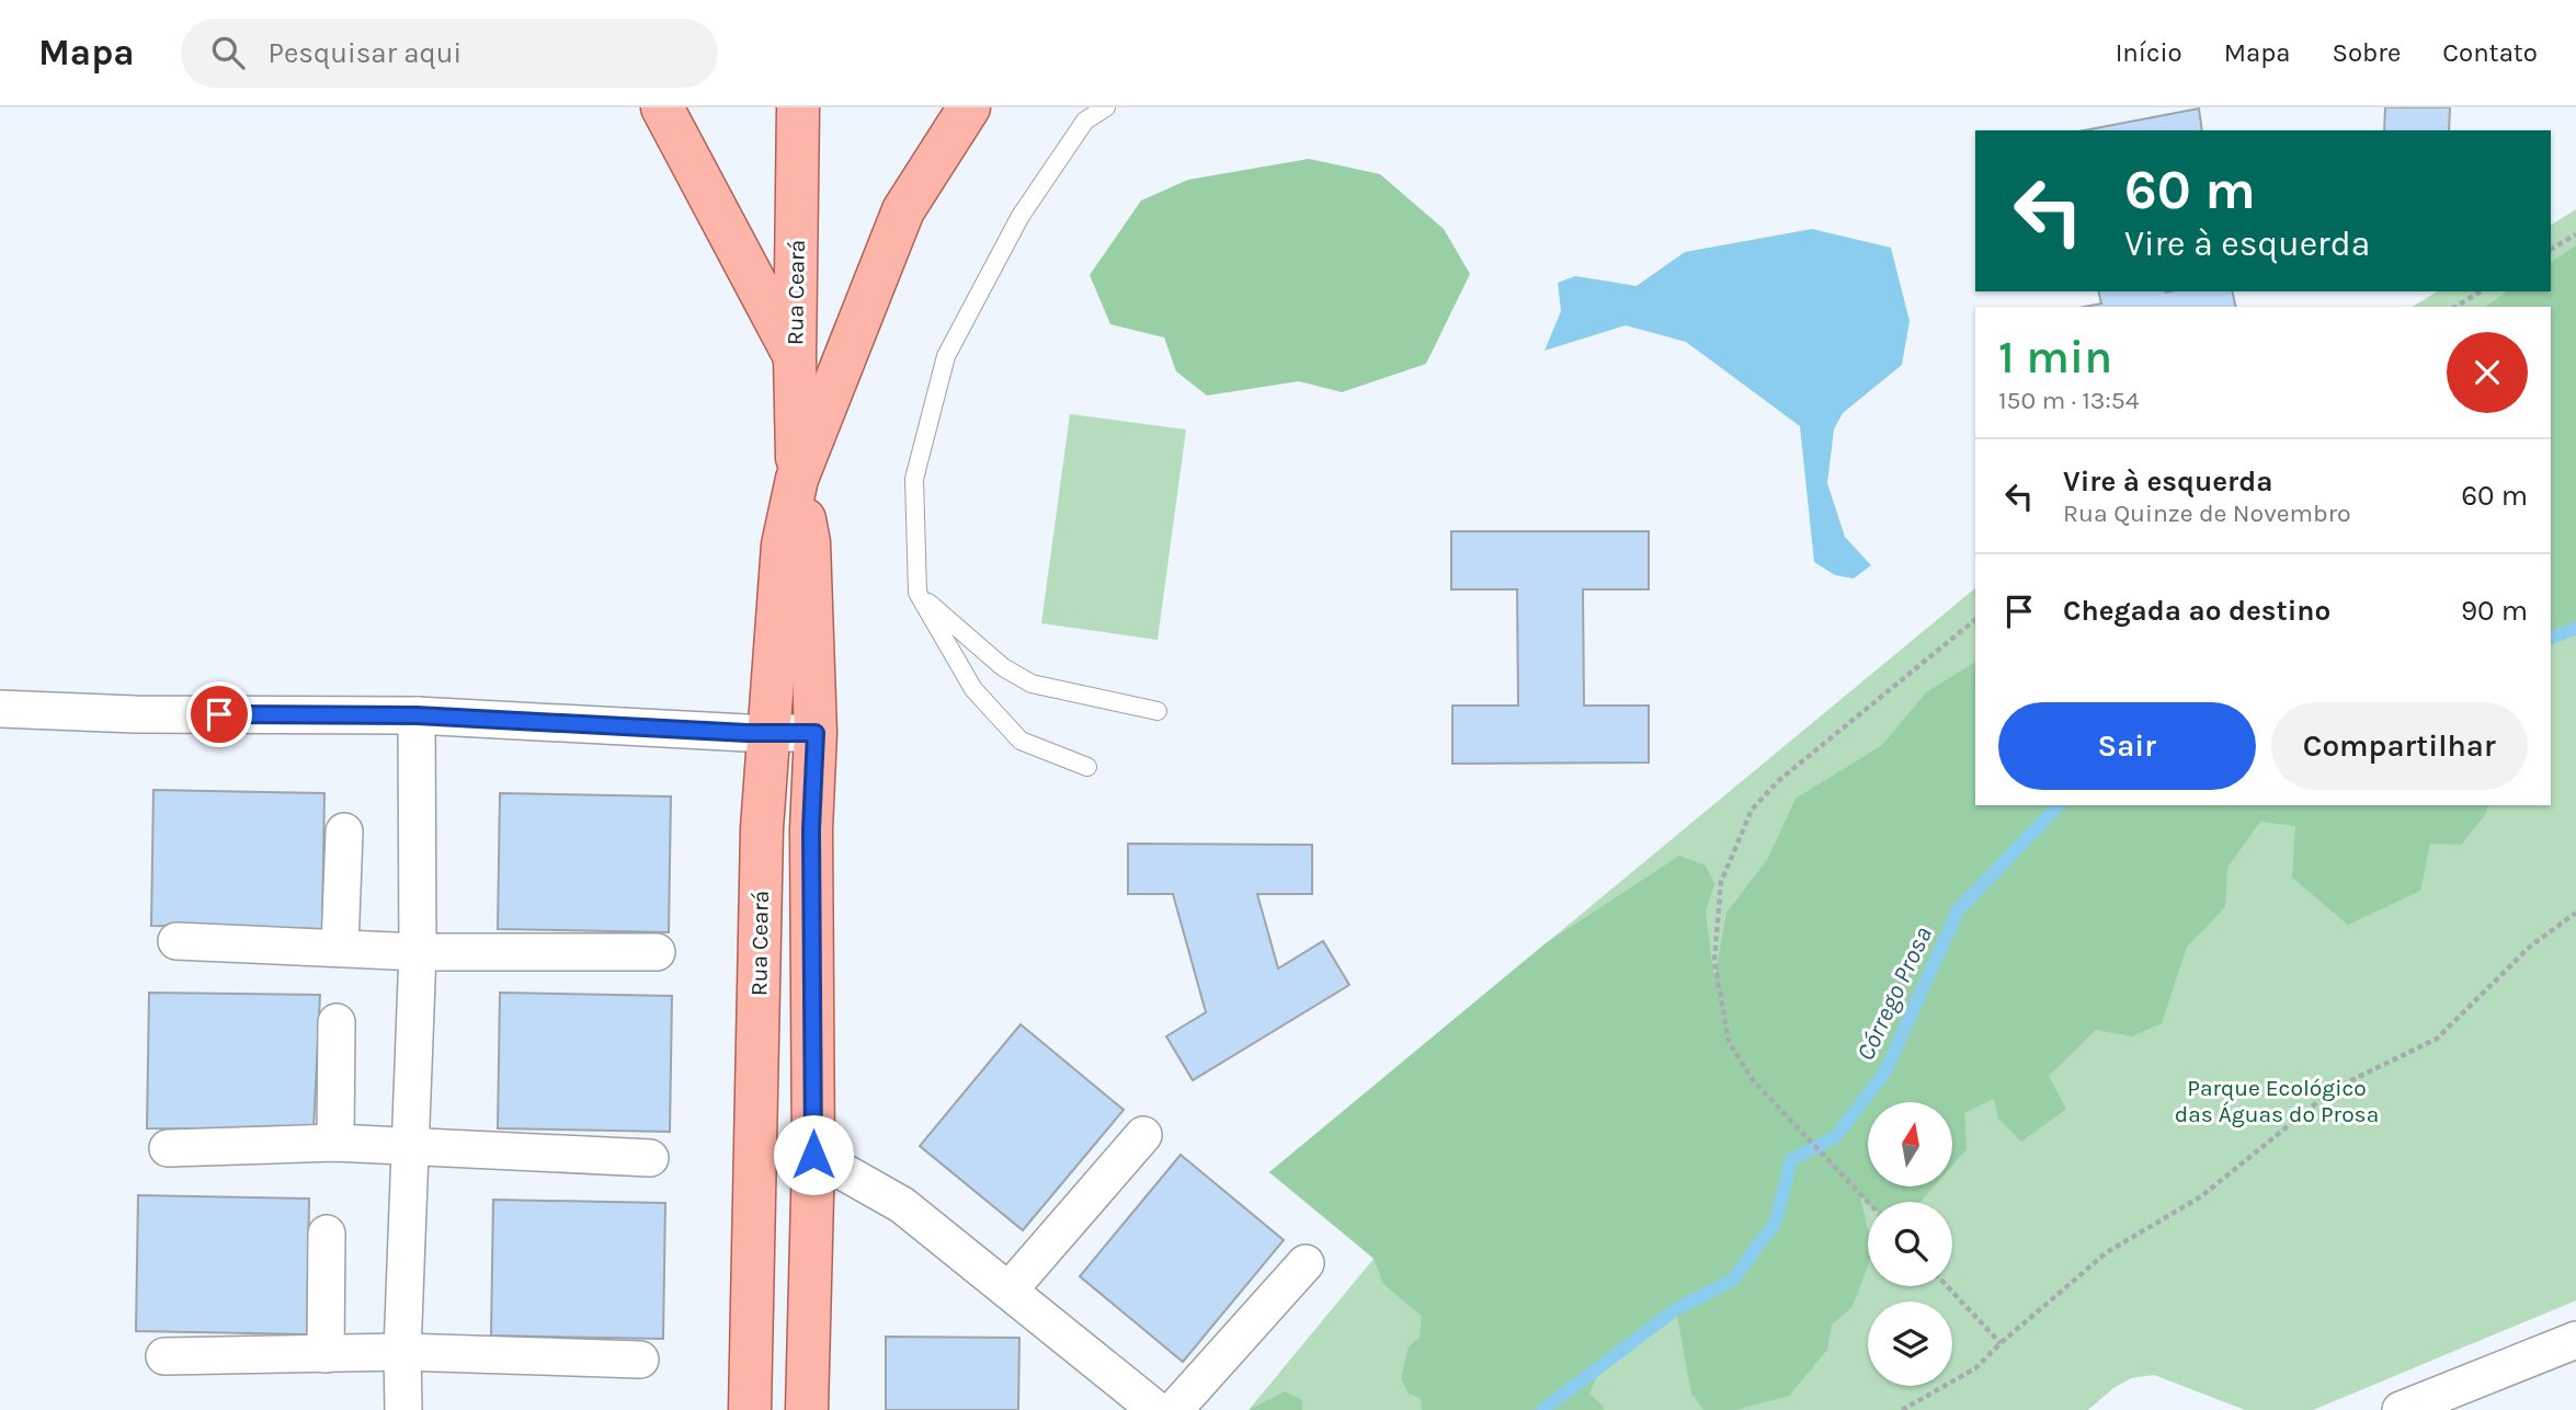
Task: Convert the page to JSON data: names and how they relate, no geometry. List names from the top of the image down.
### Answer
{
  "streets": {
    "main road": ["Rua Ceará"]
  },
  "water": ["Córrego Prosa"],
  "parks": ["Parque Ecológico das Águas do Prosa"],
  "north": "top",
  "page": {
    "header": "Mapa",
    "search": "Pesquisar aqui",
    "nav": [
      "Início",
      "Mapa",
      "Sobre",
      "Contato"
    ],
    "turn": ["60 m", "Vire à esquerda"],
    "heading": ["1 min", "150 m · 13:54"],
    "list": [
      {
        "name": "Vire à esquerda",
        "note": "Rua Quinze de Novembro",
        "value": "60 m"
      },
      {
        "name": "Chegada ao destino",
        "value": "90 m"
      }
    ],
    "buttons": ["Sair", "Compartilhar"]
  }
}
